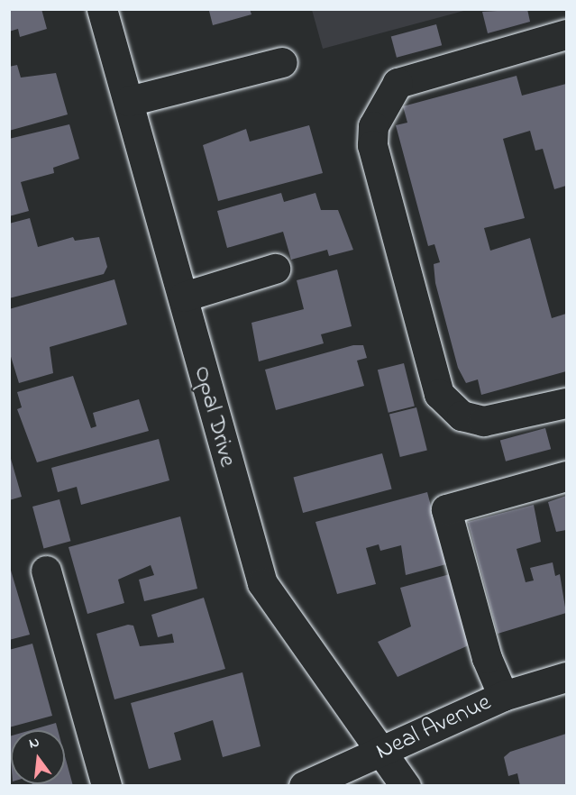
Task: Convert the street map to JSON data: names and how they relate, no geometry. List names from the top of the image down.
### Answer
{
  "streets": {
    "street": ["Opal Drive", "Neal Avenue"]
  },
  "crossings": [
    ["Opal Drive", "Neal Avenue"]
  ],
  "north": "top"
}
